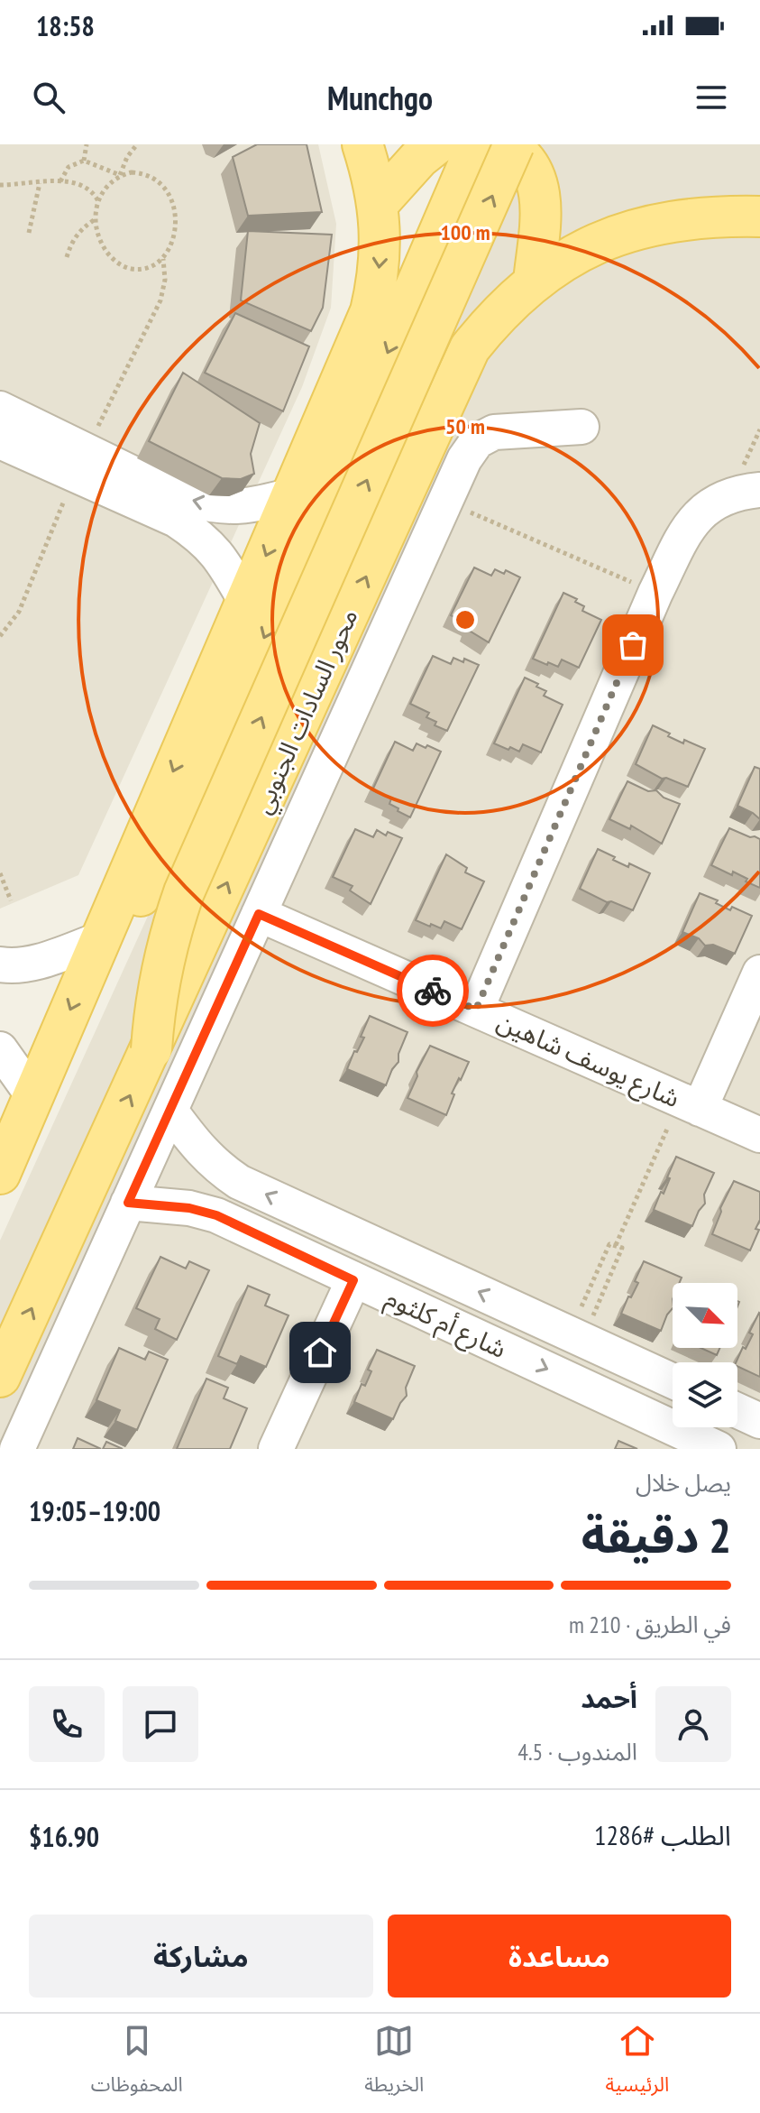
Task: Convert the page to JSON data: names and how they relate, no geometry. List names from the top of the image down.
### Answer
{
  "streets": {
    "main road": ["محور السادات الجنوبي"],
    "street": ["شارع يوسف شاهين", "شارع أم كلثوم"]
  },
  "north": "bottom right",
  "page": {
    "status": "18:58",
    "header": "Munchgo",
    "heading": ["2 دقيقة", "يصل خلال", "19:00–19:05"],
    "panel": [
      "أحمد",
      "المندوب · 4.5",
      "الطلب #1286",
      "$16.90"
    ],
    "bar": "في الطريق · 210 m",
    "buttons": ["مساعدة", "مشاركة"],
    "tabs": ["الرئيسية", "الخريطة", "المحفوظات"]
  },
  "rings": ["100 m", "50 m"]
}
